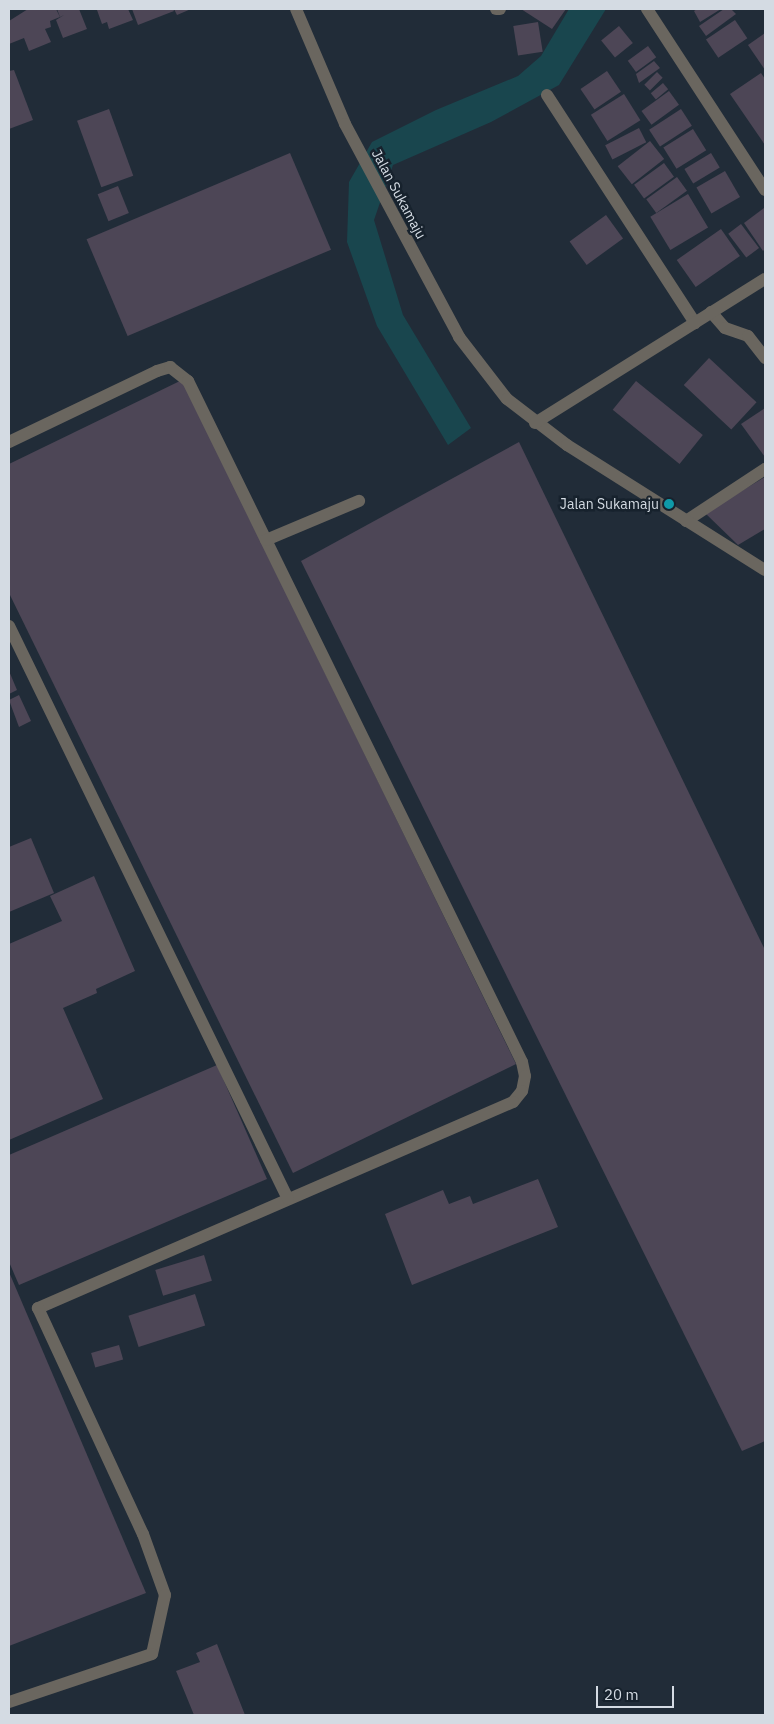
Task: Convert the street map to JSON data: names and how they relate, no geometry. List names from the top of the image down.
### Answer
{
  "streets": {
    "street": ["Jalan Sukamaju"]
  },
  "places": ["Jalan Sukamaju"],
  "scale_bar": "20 m"
}
